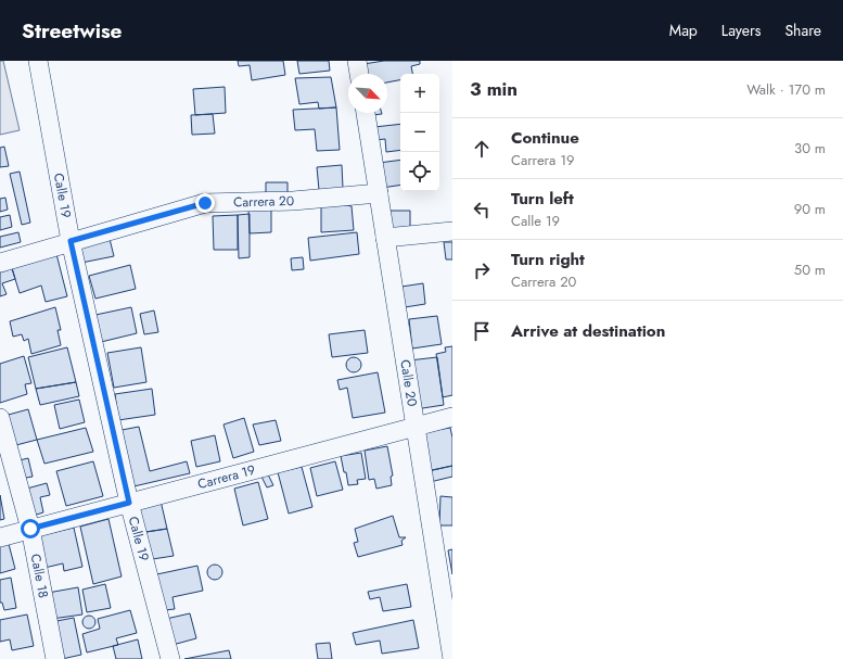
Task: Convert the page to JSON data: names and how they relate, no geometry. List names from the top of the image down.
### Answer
{
  "streets": {
    "street": [
      "Calle 19",
      "Carrera 20",
      "Calle 20",
      "Carrera 19",
      "Calle 18"
    ]
  },
  "crossings": [
    ["Calle 19", "Carrera 20"],
    ["Calle 19", "Carrera 19"],
    ["Carrera 20", "Calle 20"],
    ["Calle 20", "Carrera 19"],
    ["Carrera 19", "Calle 18"]
  ],
  "north": "bottom right",
  "page": {
    "header": "Streetwise",
    "nav": ["Map", "Layers", "Share"],
    "heading": ["3 min", "Walk · 170 m"],
    "map_buttons": ["+", "−"],
    "list": [
      ["Continue", "Carrera 19", "30 m"],
      ["Turn left", "Calle 19", "90 m"],
      ["Turn right", "Carrera 20", "50 m"],
      "Arrive at destination"
    ]
  }
}
